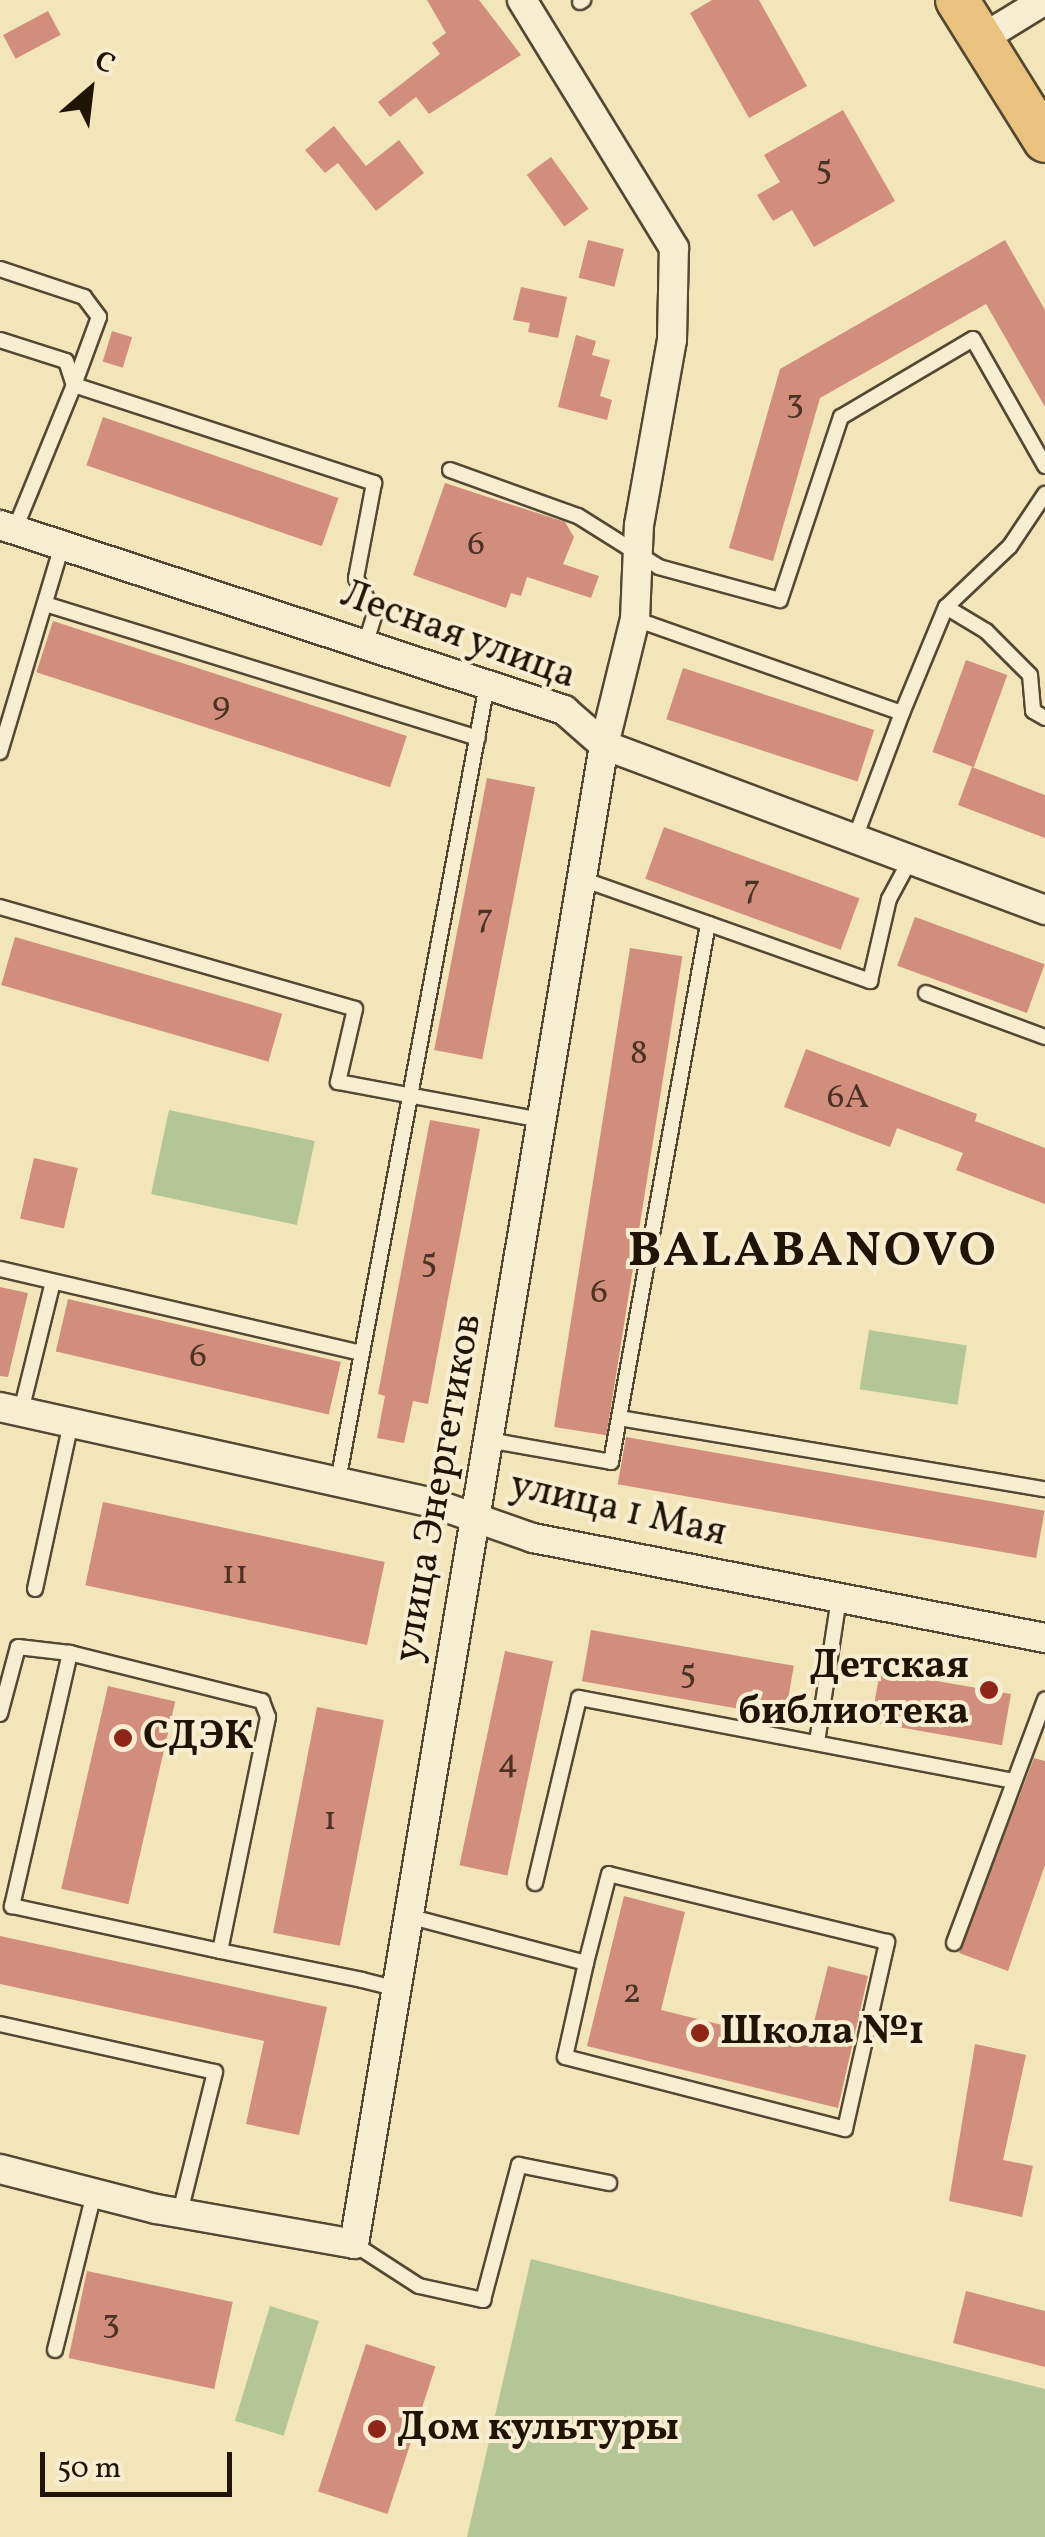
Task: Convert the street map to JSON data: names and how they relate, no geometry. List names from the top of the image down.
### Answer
{
  "streets": {
    "street": ["Лесная улица", "улица Энергетиков", "улица 1 Мая"]
  },
  "crossings": [
    ["Лесная улица", "улица Энергетиков"],
    ["улица Энергетиков", "улица 1 Мая"]
  ],
  "districts": ["BALABANOVO"],
  "places": [
    "Детская библиотека",
    "СДЭК",
    "Школа №1",
    "Дом культуры"
  ],
  "house_numbers": [
    "5",
    "3",
    "6",
    "9",
    "7",
    "7",
    "8",
    "6А",
    "5",
    "6",
    "6",
    "11",
    "5",
    "4",
    "1",
    "2",
    "3"
  ],
  "scale_bar": "50 m",
  "north": "top right"
}
